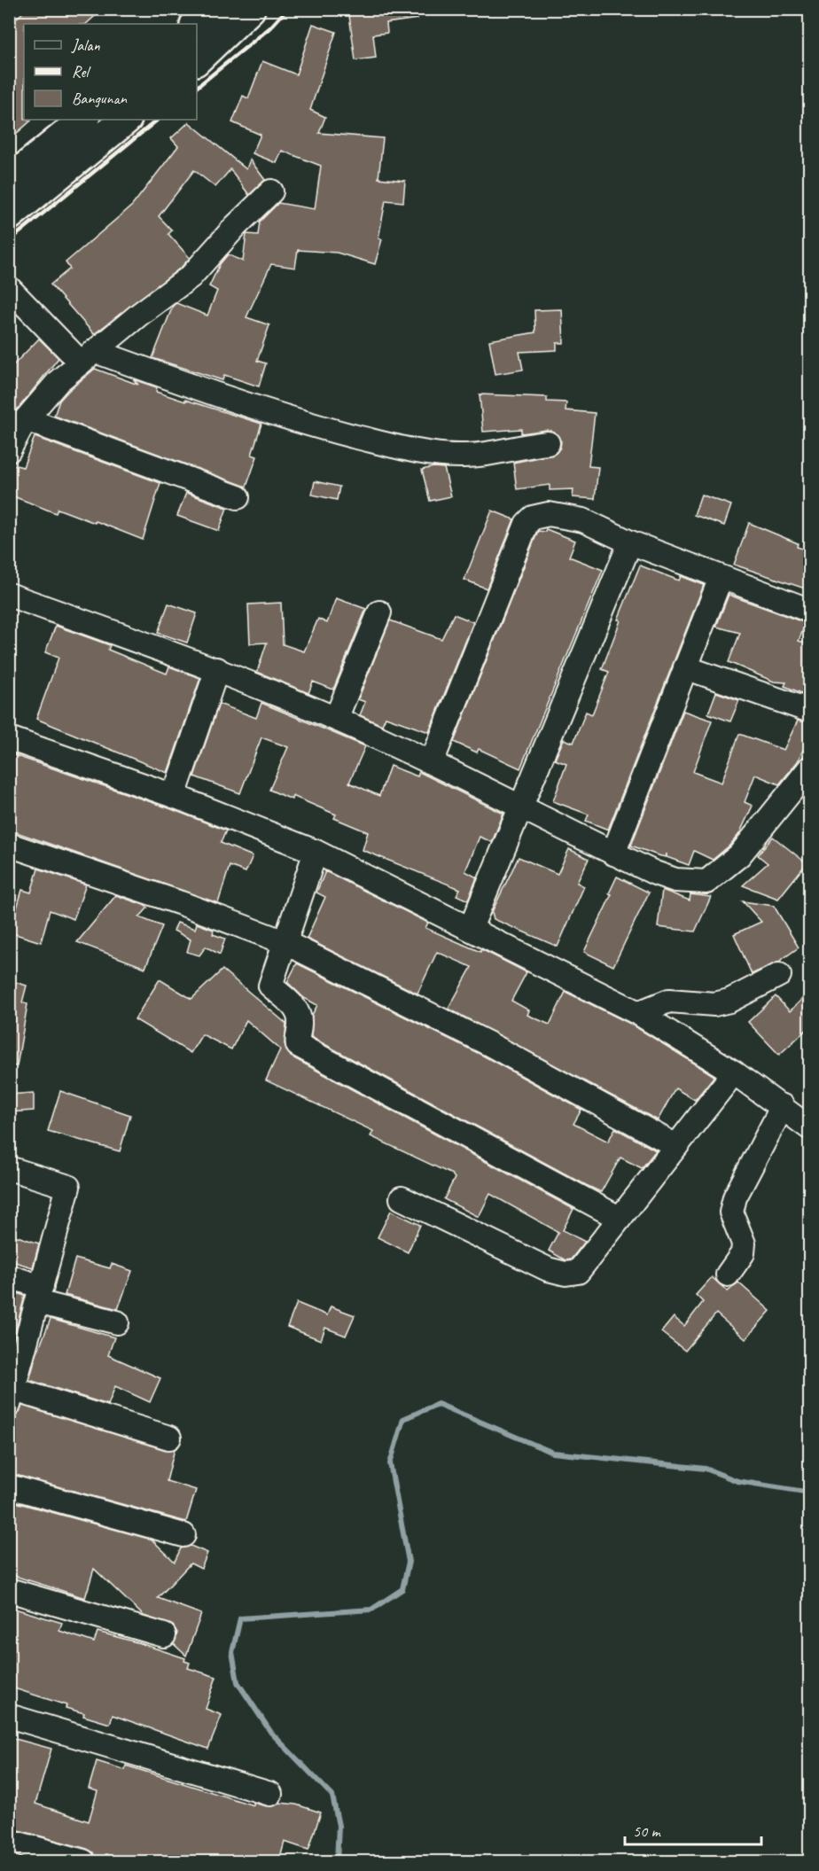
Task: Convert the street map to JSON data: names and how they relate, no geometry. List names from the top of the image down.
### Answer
{
  "legend": ["Jalan", "Rel", "Bangunan"],
  "scale_bar": "50 m"
}
